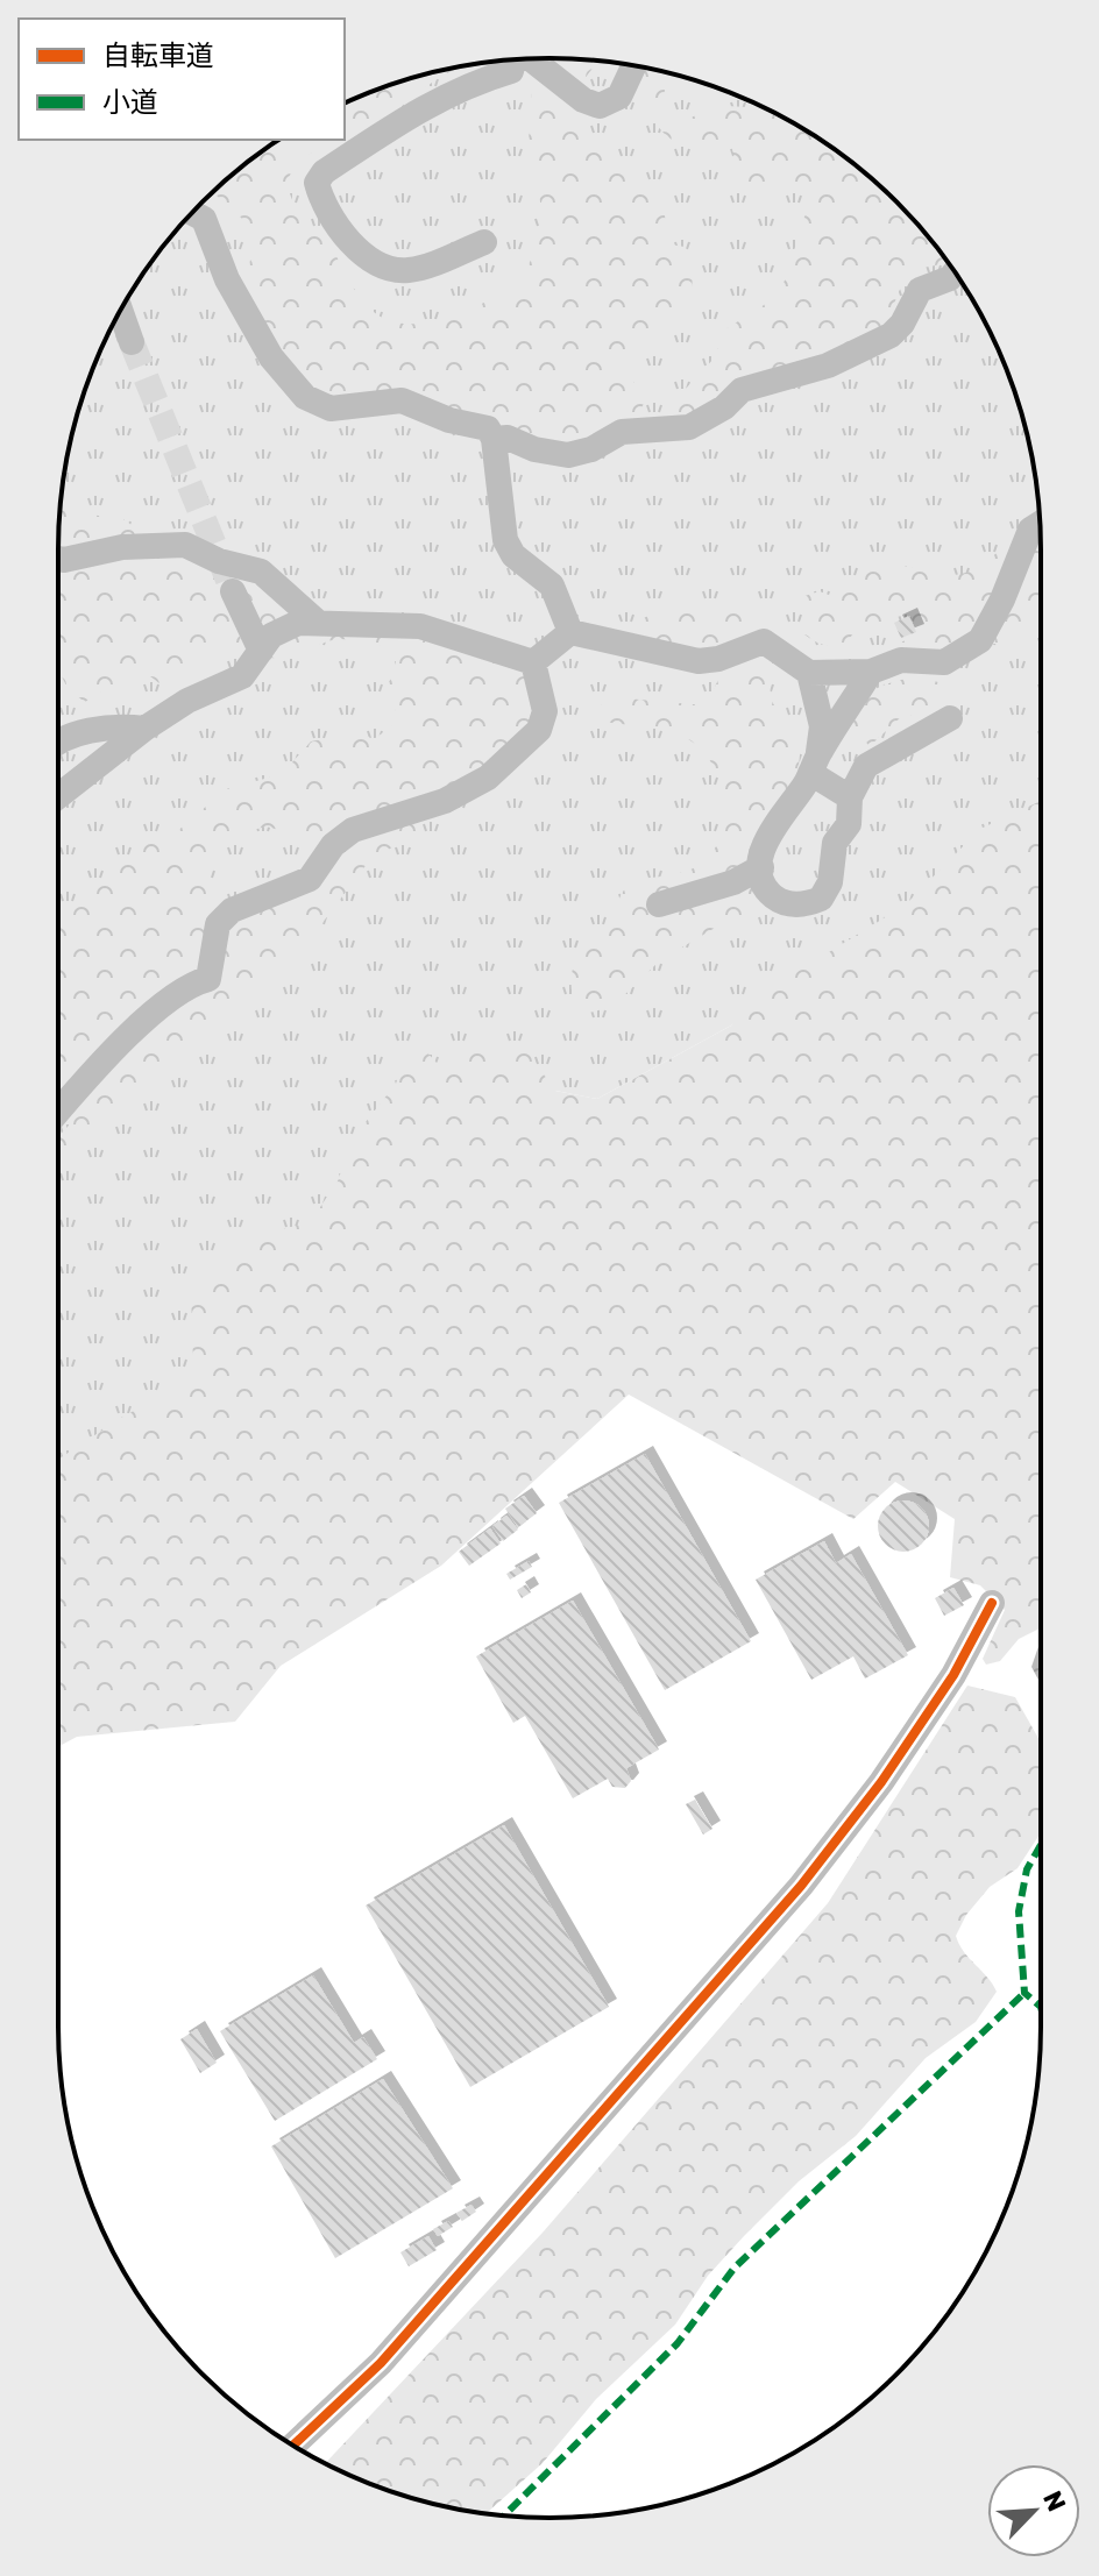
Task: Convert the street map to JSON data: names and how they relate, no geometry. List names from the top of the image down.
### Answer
{
  "legend": ["自転車道", "小道"],
  "north": "top right"
}
